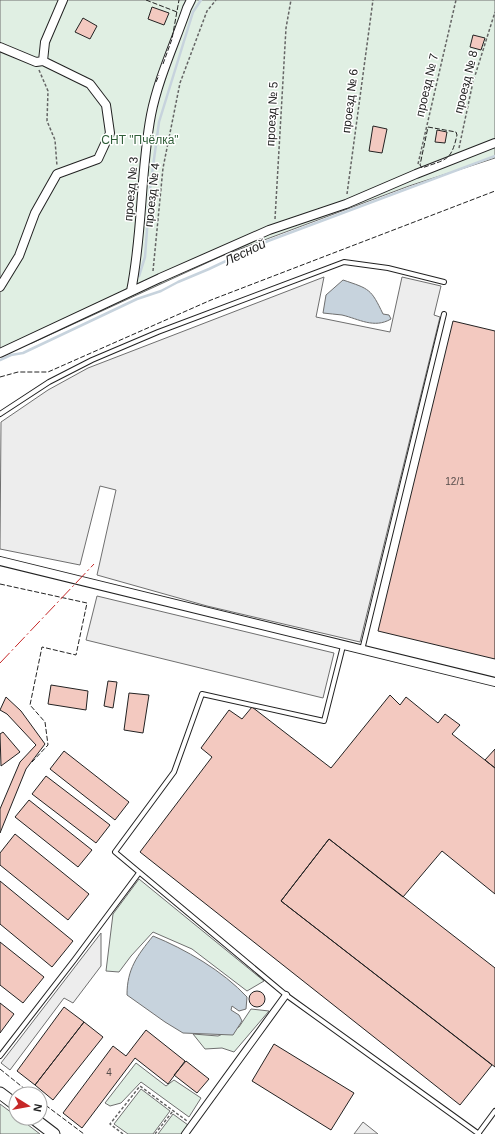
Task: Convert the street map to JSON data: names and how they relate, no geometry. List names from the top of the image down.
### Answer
{
  "streets": {
    "street": ["проезд № 3"],
    "path": [
      "проезд № 8",
      "проезд № 7",
      "проезд № 6",
      "проезд № 5",
      "проезд № 4"
    ]
  },
  "water": ["Лесной"],
  "parks": ["СНТ \"Пчёлка\""],
  "house_numbers": ["12/1", "4"],
  "north": "right"
}
